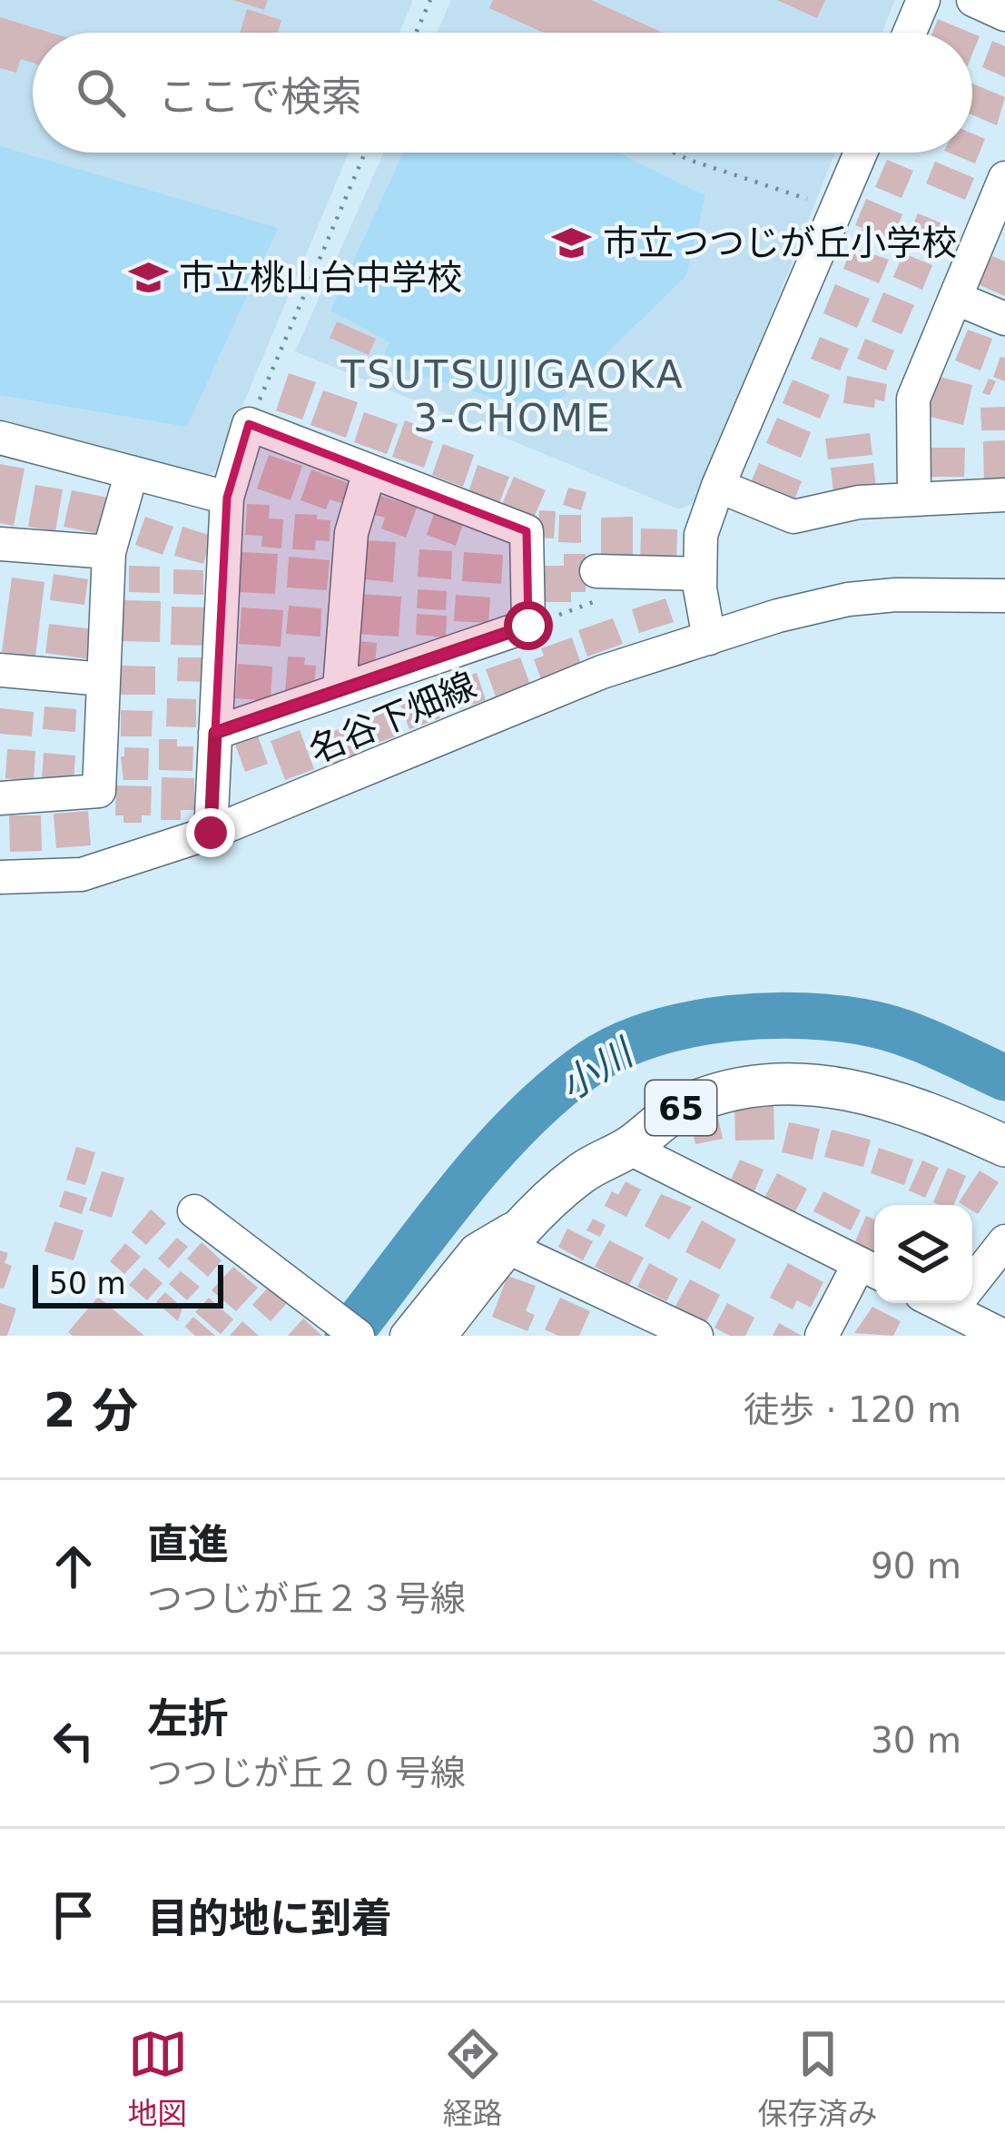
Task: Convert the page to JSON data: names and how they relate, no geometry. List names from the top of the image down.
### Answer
{
  "streets": {
    "main road": ["65"],
    "street": ["名谷下畑線"]
  },
  "districts": ["TSUTSUJIGAOKA 3-CHOME"],
  "water": ["小川"],
  "places": {
    "school or university": ["市立つつじが丘小学校", "市立桃山台中学校"]
  },
  "scale_bar": "50 m",
  "page": {
    "search": "ここで検索",
    "scale": "50 m",
    "heading": ["2 分", "徒歩 · 120 m"],
    "list": [
      ["直進", "つつじが丘２３号線", "90 m"],
      ["左折", "つつじが丘２０号線", "30 m"],
      "目的地に到着"
    ],
    "nav": ["地図", "経路", "保存済み"]
  }
}
